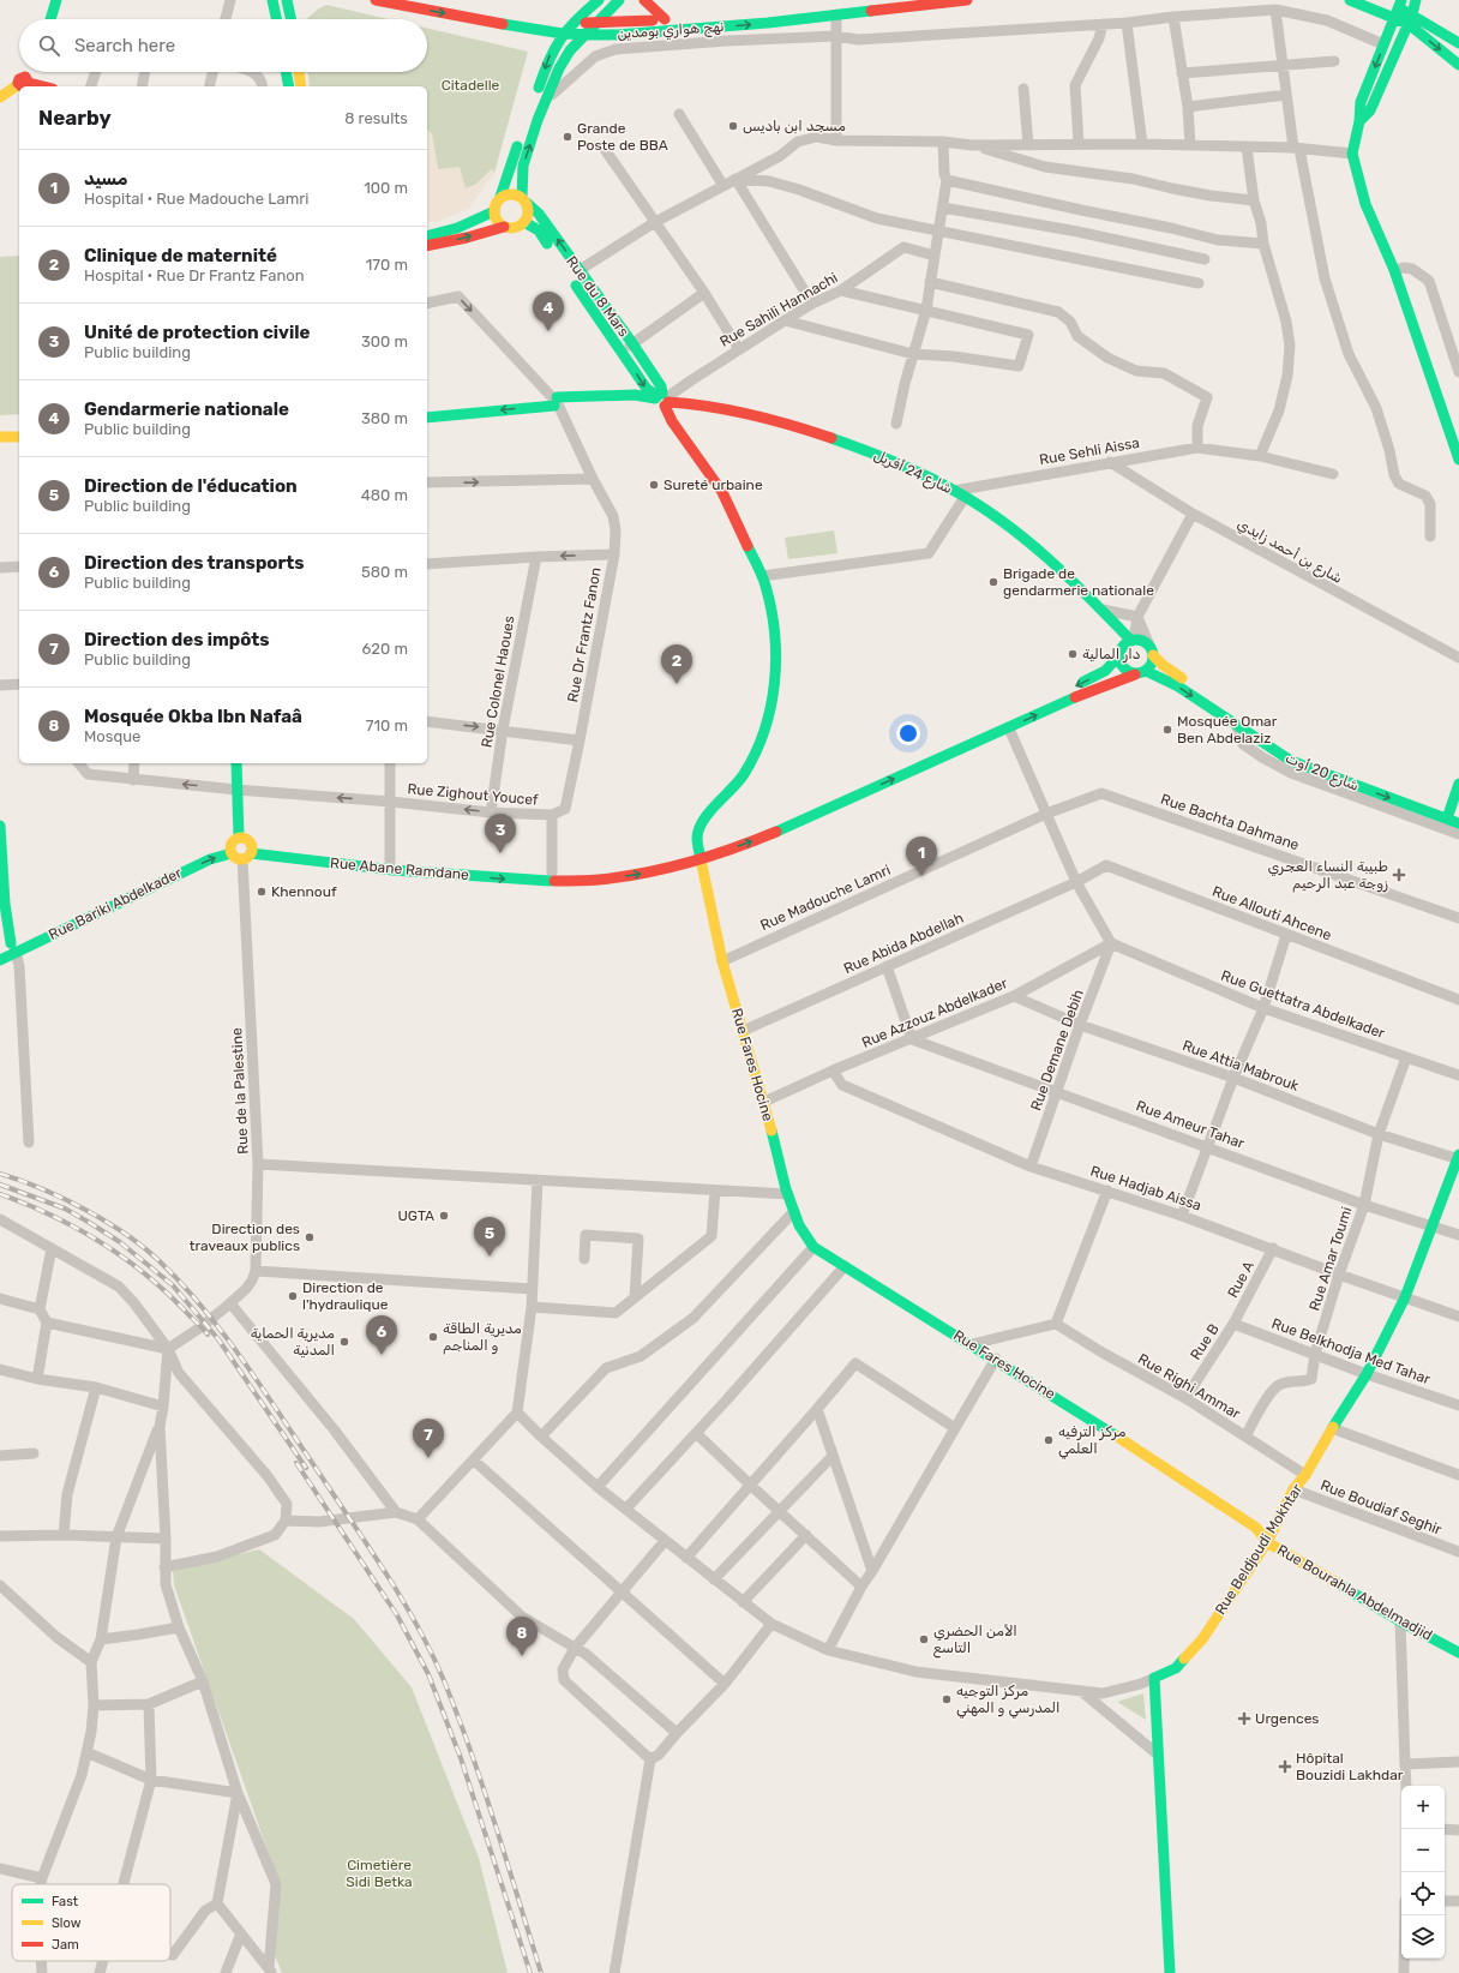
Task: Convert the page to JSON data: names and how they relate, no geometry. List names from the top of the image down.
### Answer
{
  "streets": {
    "main road": [
      "نهج هواري بومدين",
      "Rue du 8 Mars",
      "شارع 24 أفريل",
      "شارع 20 أوت",
      "Rue Abane Ramdane",
      "Rue Bariki Abdelkader",
      "Rue Fares Hocine",
      "Rue Beldjoudi Mokhtar",
      "Rue Bourahla Abdelmadjid"
    ],
    "street": [
      "Rue Sahili Hannachi",
      "Rue Sehli Aissa",
      "شارع بن أحمد زايدي",
      "Rue Dr Frantz Fanon",
      "Rue Colonel Haoues",
      "Rue Zighout Youcef",
      "Rue Bachta Dahmane",
      "Rue Madouche Lamri",
      "Rue Allouti Ahcene",
      "Rue Abida Abdellah",
      "Rue Guettatra Abdelkader",
      "Rue Azzouz Abdelkader",
      "Rue Demane Debih",
      "Rue Attia Mabrouk",
      "Rue de la Palestine",
      "Rue Ameur Tahar",
      "Rue Hadjab Aissa",
      "Rue Amar Toumi",
      "Rue A",
      "Rue B",
      "Rue Belkhodja Med Tahar",
      "Rue Righi Ammar",
      "Rue Boudiaf Seghir"
    ]
  },
  "crossings": [
    ["Rue du 8 Mars", "Rue Sahili Hannachi"],
    ["Rue du 8 Mars", "شارع 24 أفريل"],
    ["Rue du 8 Mars", "Rue Fares Hocine"],
    ["Rue Sahili Hannachi", "شارع 24 أفريل"],
    ["Rue Sahili Hannachi", "Rue Fares Hocine"],
    ["Rue Sehli Aissa", "شارع 24 أفريل"],
    ["Rue Sehli Aissa", "شارع بن أحمد زايدي"],
    ["شارع 24 أفريل", "Rue Dr Frantz Fanon"],
    ["شارع 24 أفريل", "شارع 20 أوت"],
    ["شارع 24 أفريل", "Rue Fares Hocine"],
    ["Rue Dr Frantz Fanon", "Rue Zighout Youcef"],
    ["Rue Colonel Haoues", "Rue Zighout Youcef"],
    ["Rue Bachta Dahmane", "Rue Madouche Lamri"],
    ["Rue Abane Ramdane", "Rue Bariki Abdelkader"],
    ["Rue Abane Ramdane", "Rue Fares Hocine"],
    ["Rue Abane Ramdane", "Rue de la Palestine"],
    ["Rue Madouche Lamri", "Rue Fares Hocine"],
    ["Rue Bariki Abdelkader", "Rue de la Palestine"],
    ["Rue Allouti Ahcene", "Rue Abida Abdellah"],
    ["Rue Abida Abdellah", "Rue Fares Hocine"],
    ["Rue Guettatra Abdelkader", "Rue Azzouz Abdelkader"],
    ["Rue Guettatra Abdelkader", "Rue Demane Debih"],
    ["Rue Guettatra Abdelkader", "Rue Amar Toumi"],
    ["Rue Azzouz Abdelkader", "Rue Demane Debih"],
    ["Rue Azzouz Abdelkader", "Rue Fares Hocine"],
    ["Rue Azzouz Abdelkader", "Rue Attia Mabrouk"],
    ["Rue Azzouz Abdelkader", "Rue Ameur Tahar"],
    ["Rue Azzouz Abdelkader", "Rue Hadjab Aissa"],
    ["Rue Demane Debih", "Rue Attia Mabrouk"],
    ["Rue Demane Debih", "Rue Ameur Tahar"],
    ["Rue Demane Debih", "Rue Hadjab Aissa"],
    ["Rue Fares Hocine", "Rue Bourahla Abdelmadjid"],
    ["Rue Attia Mabrouk", "Rue Amar Toumi"],
    ["Rue Attia Mabrouk", "Rue Beldjoudi Mokhtar"],
    ["Rue Ameur Tahar", "Rue Amar Toumi"],
    ["Rue Ameur Tahar", "Rue Beldjoudi Mokhtar"],
    ["Rue Hadjab Aissa", "Rue Amar Toumi"],
    ["Rue Hadjab Aissa", "Rue A"],
    ["Rue Hadjab Aissa", "Rue Beldjoudi Mokhtar"],
    ["Rue Amar Toumi", "Rue Belkhodja Med Tahar"],
    ["Rue Amar Toumi", "Rue Righi Ammar"],
    ["Rue A", "Rue B"],
    ["Rue A", "Rue Belkhodja Med Tahar"],
    ["Rue B", "Rue Belkhodja Med Tahar"],
    ["Rue B", "Rue Righi Ammar"],
    ["Rue Belkhodja Med Tahar", "Rue Beldjoudi Mokhtar"],
    ["Rue Righi Ammar", "Rue Beldjoudi Mokhtar"],
    ["Rue Boudiaf Seghir", "Rue Beldjoudi Mokhtar"],
    ["Rue Beldjoudi Mokhtar", "Rue Bourahla Abdelmadjid"]
  ],
  "one_way": ["Rue Zighout Youcef"],
  "parks": ["Citadelle", "Cimetière Sidi Betka"],
  "places": {
    "other": [
      "مسجد ابن باديس",
      "Grande Poste de BBA",
      "Sureté urbaine",
      "Brigade de gendarmerie nationale",
      "دار المالية",
      "Mosquée Omar Ben Abdelaziz",
      "Khennouf",
      "UGTA",
      "Direction des traveaux publics",
      "Direction de l'hydraulique",
      "مديرية الطاقة و المناجم",
      "مديرية الحماية المدنية",
      "مركز الترفيه العلمي",
      "الأمن الحضري التاسع",
      "مركز التوجيه المدرسي و المهني"
    ],
    "health": ["طبيبة النساء العجري زوجة عبد الرحيم", "Urgences", "Hôpital Bouzidi Lakhdar"]
  },
  "legend": ["Fast", "Slow", "Jam"],
  "page": {
    "search": "Search here",
    "heading": ["Nearby", "8 results"],
    "list": [
      {
        "mark": "1",
        "name": "مسيد",
        "note": "Hospital · Rue Madouche Lamri",
        "value": "100 m"
      },
      {
        "mark": "2",
        "name": "Clinique de maternité",
        "note": "Hospital · Rue Dr Frantz Fanon",
        "value": "170 m"
      },
      {
        "mark": "3",
        "name": "Unité de protection civile",
        "note": "Public building",
        "value": "300 m"
      },
      {
        "mark": "4",
        "name": "Gendarmerie nationale",
        "note": "Public building",
        "value": "380 m"
      },
      {
        "mark": "5",
        "name": "Direction de l'éducation",
        "note": "Public building",
        "value": "480 m"
      },
      {
        "mark": "6",
        "name": "Direction des transports",
        "note": "Public building",
        "value": "580 m"
      },
      {
        "mark": "7",
        "name": "Direction des impôts",
        "note": "Public building",
        "value": "620 m"
      },
      {
        "mark": "8",
        "name": "Mosquée Okba Ibn Nafaâ",
        "note": "Mosque",
        "value": "710 m"
      }
    ],
    "pins": [
      "4",
      "2",
      "3",
      "1",
      "5",
      "6",
      "7",
      "8"
    ],
    "map_buttons": ["+", "−"]
  }
}
